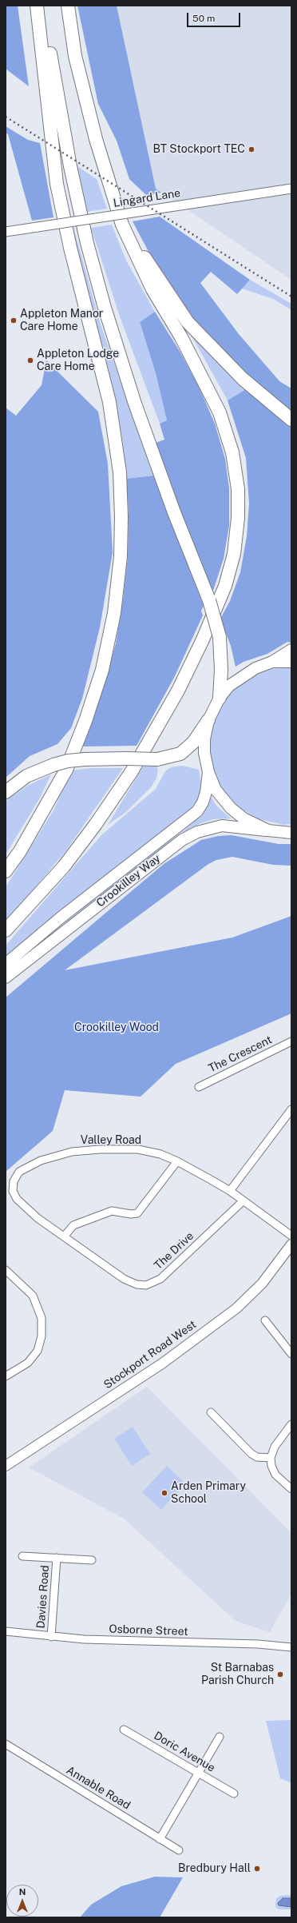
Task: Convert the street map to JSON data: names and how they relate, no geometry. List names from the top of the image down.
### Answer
{
  "streets": {
    "main road": ["Crookilley Way", "Stockport Road West"],
    "street": [
      "Lingard Lane",
      "The Crescent",
      "Valley Road",
      "The Drive",
      "Davies Road",
      "Osborne Street",
      "Doric Avenue",
      "Annable Road"
    ]
  },
  "crossings": [
    ["Valley Road", "The Drive"],
    ["Davies Road", "Osborne Street"]
  ],
  "parks": ["Crookilley Wood"],
  "places": [
    "BT Stockport TEC",
    "Appleton Manor Care Home",
    "Appleton Lodge Care Home",
    "Arden Primary School",
    "St Barnabas Parish Church",
    "Bredbury Hall"
  ],
  "scale_bar": "50 m",
  "north": "top"
}
